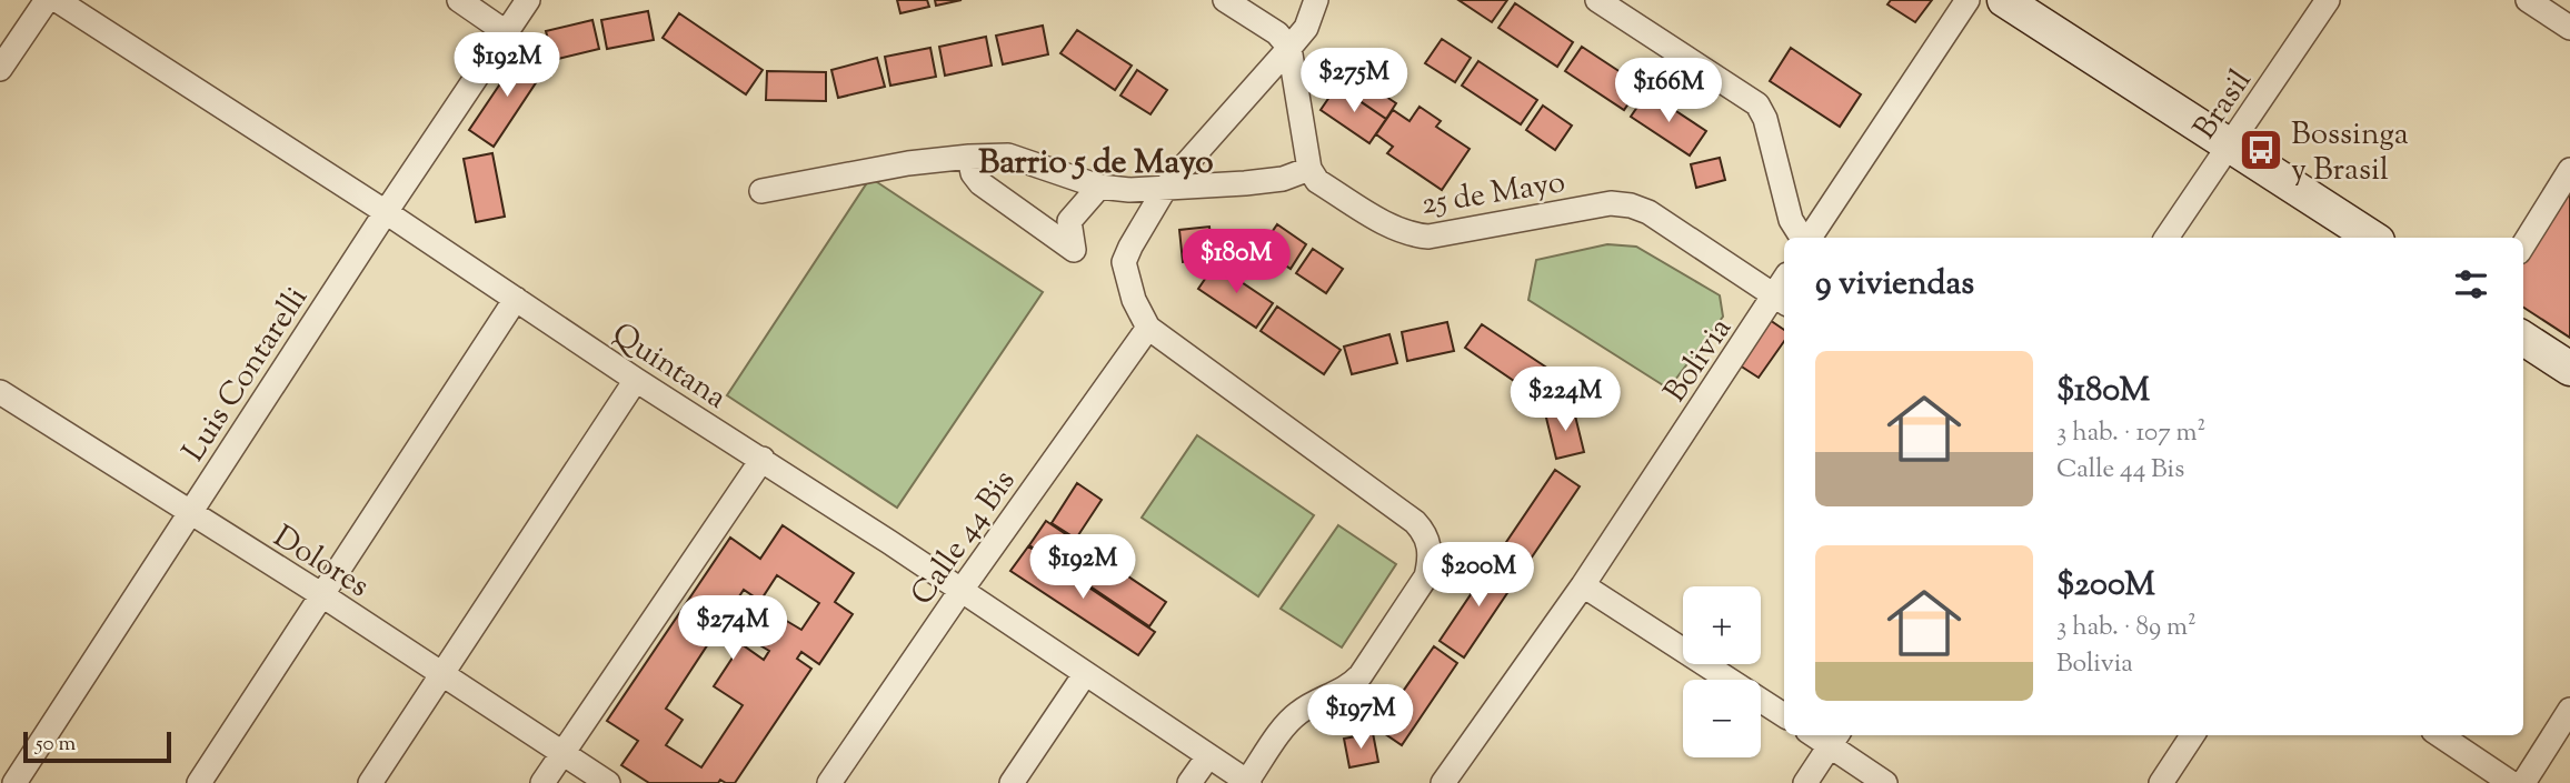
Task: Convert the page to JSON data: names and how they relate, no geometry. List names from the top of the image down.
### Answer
{
  "streets": {
    "street": [
      "Brasil",
      "25 de Mayo",
      "Bolivia",
      "Quintana",
      "Luis Contarelli",
      "Calle 44 Bis",
      "Dolores"
    ]
  },
  "crossings": [
    ["25 de Mayo", "Bolivia"],
    ["Quintana", "Luis Contarelli"],
    ["Quintana", "Calle 44 Bis"],
    ["Luis Contarelli", "Dolores"]
  ],
  "districts": ["Barrio 5 de Mayo"],
  "places": {
    "bus stop": ["Bossinga y Brasil"]
  },
  "scale_bar": "50 m",
  "page": {
    "price": [
      "$192M",
      "$275M",
      "$166M",
      "$180M",
      "$224M",
      "$192M",
      "$200M",
      "$274M",
      "$197M"
    ],
    "heading": "9 viviendas",
    "list": [
      {
        "name": "$180M",
        "note": "3 hab. · 107 m² · Calle 44 Bis"
      },
      {
        "name": "$200M",
        "note": "3 hab. · 89 m² · Bolivia"
      }
    ],
    "map_buttons": ["+", "−"],
    "scale": "50 m"
  }
}
